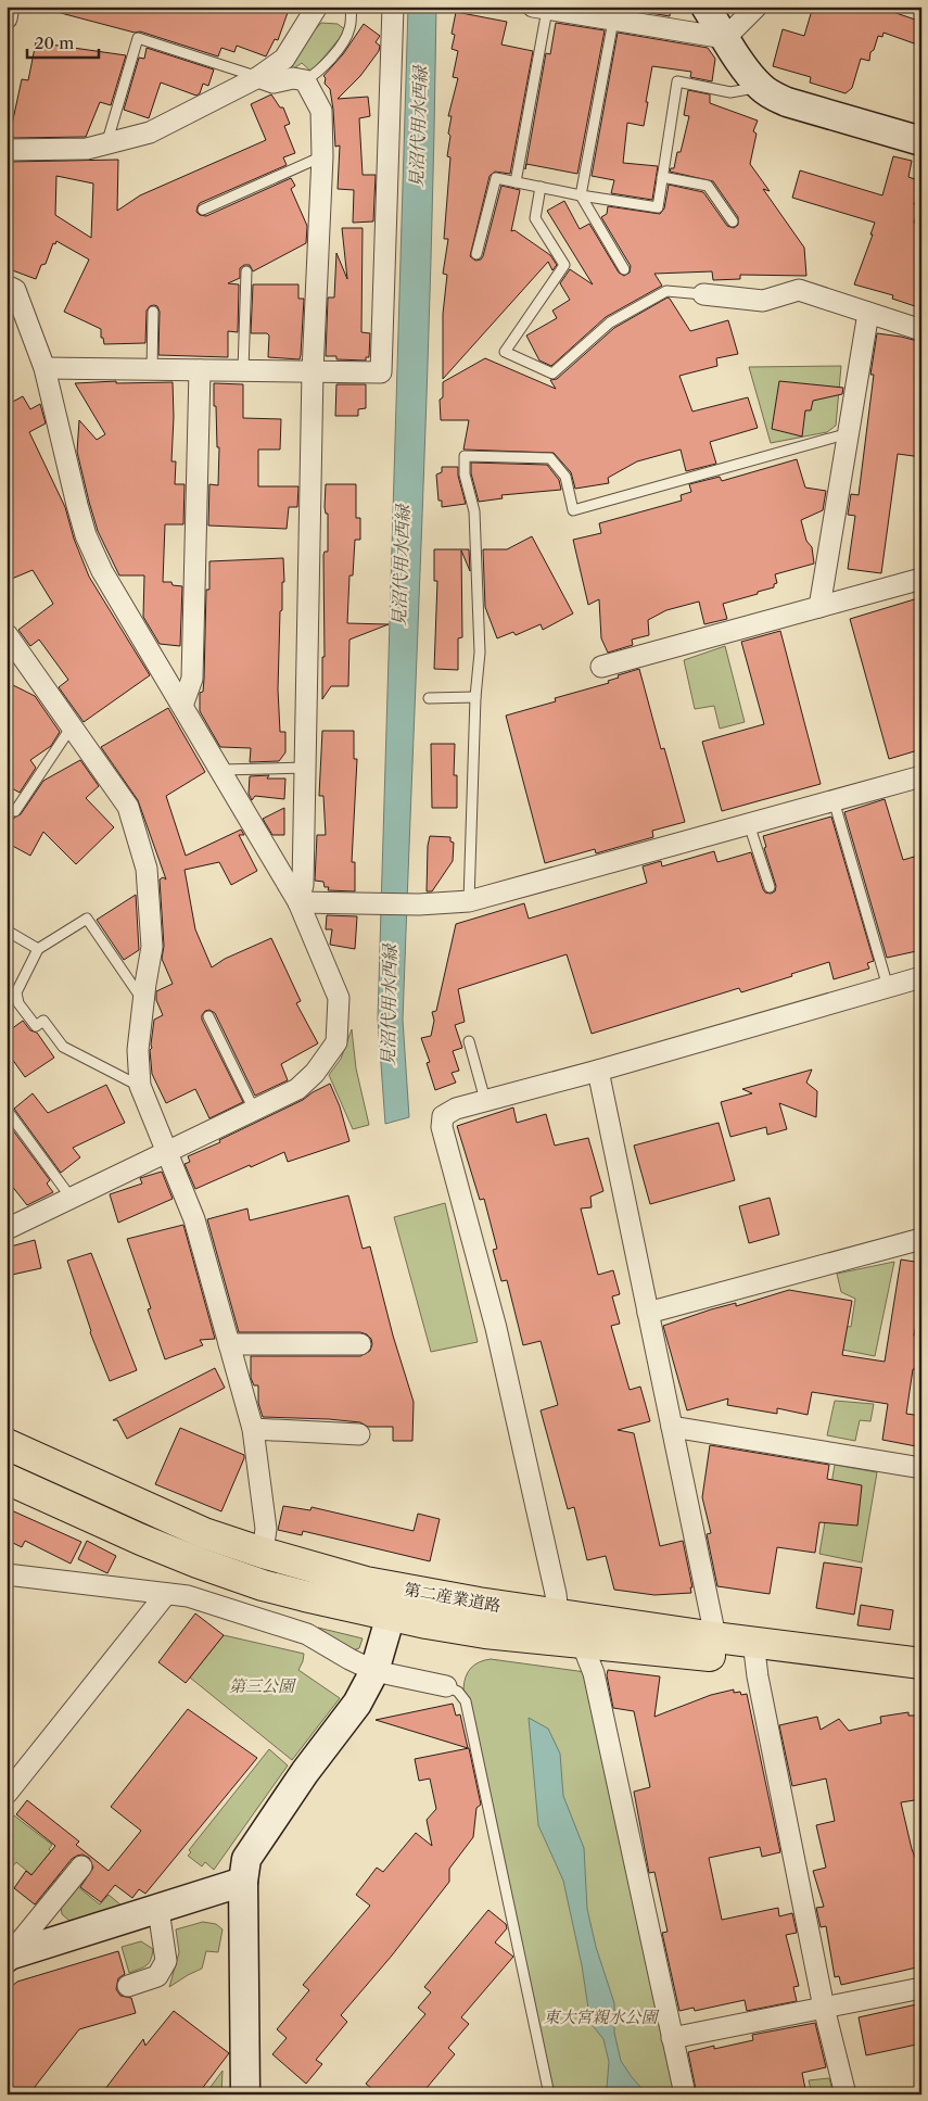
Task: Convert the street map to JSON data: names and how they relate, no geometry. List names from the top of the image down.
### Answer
{
  "streets": {
    "main road": ["第二産業道路"]
  },
  "water": ["見沼代用水西緑"],
  "parks": ["第三公園", "東大宮親水公園"],
  "scale_bar": "20 m"
}
